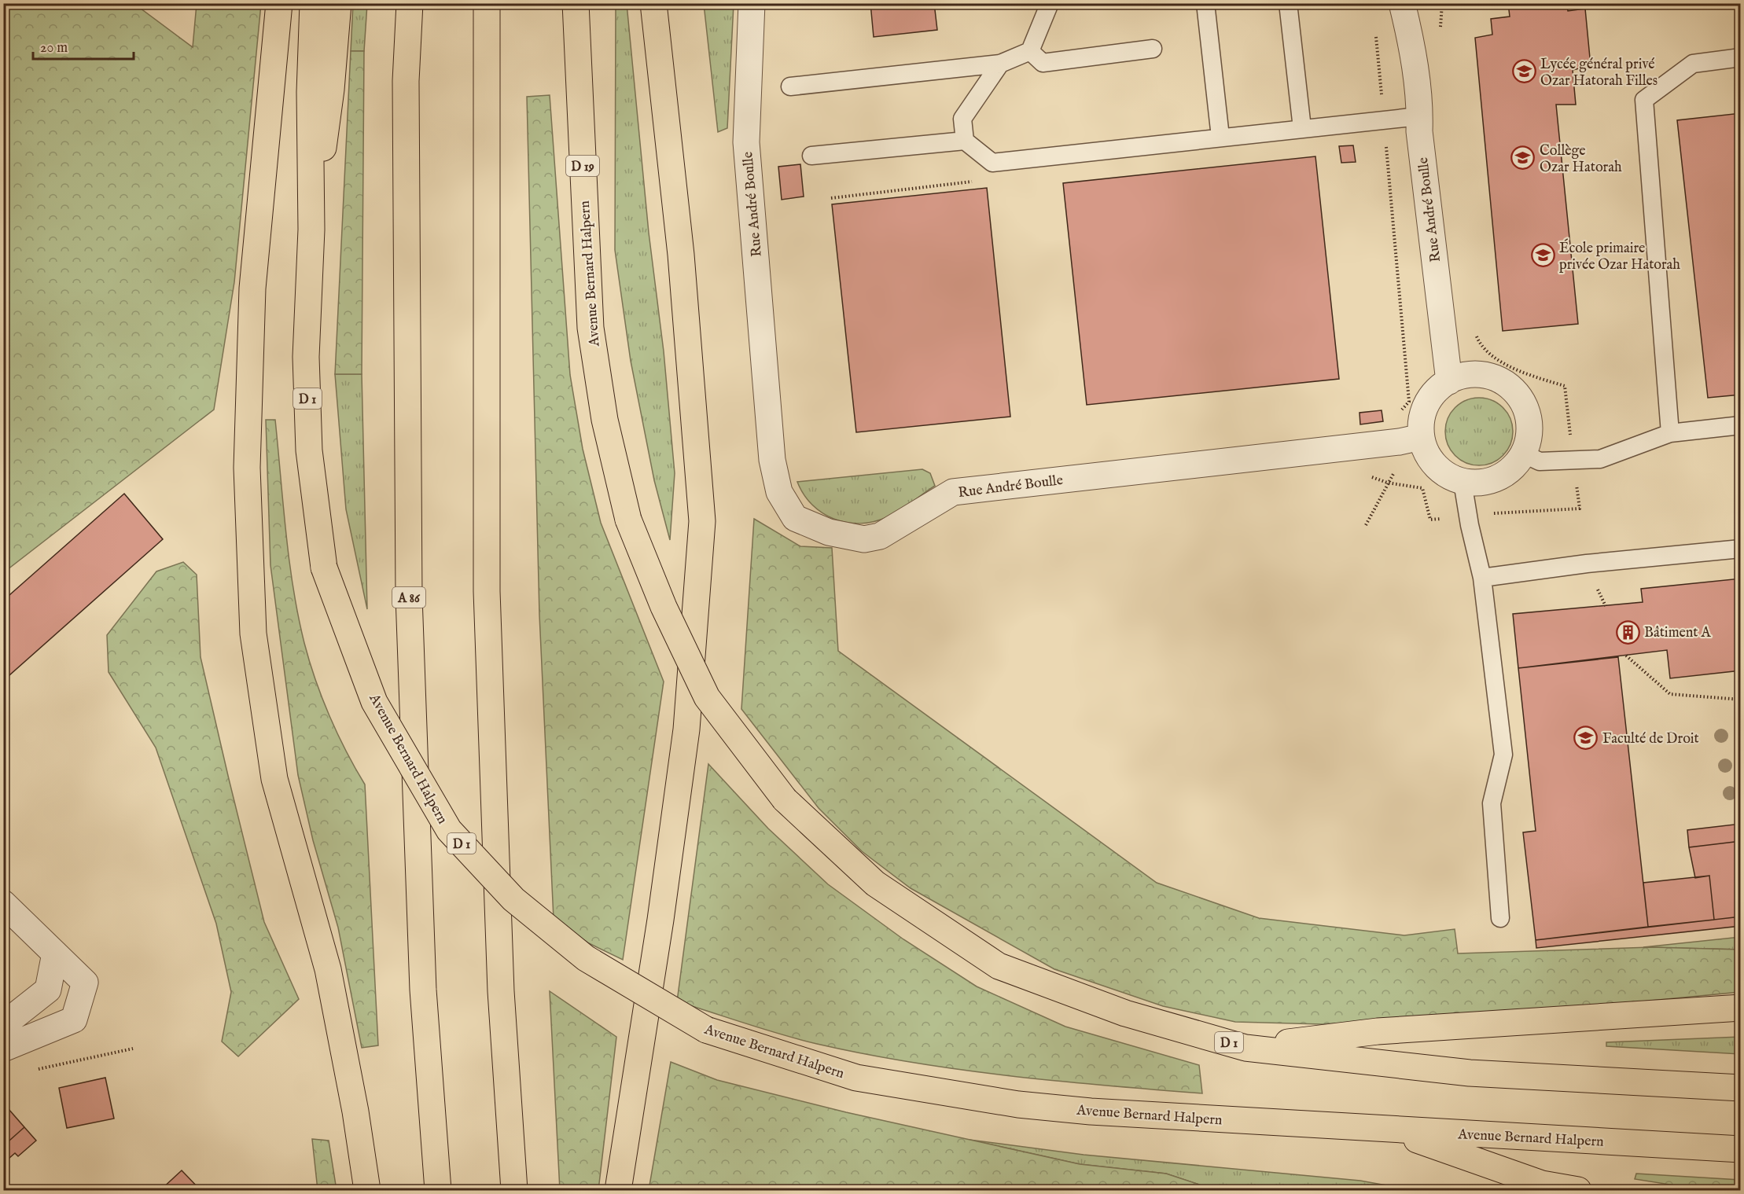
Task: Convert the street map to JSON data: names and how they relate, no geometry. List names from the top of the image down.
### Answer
{
  "streets": {
    "highway": [
      "D 19",
      "Avenue Bernard Halpern",
      "D 1",
      "A 86"
    ],
    "street": ["Rue André Boulle"]
  },
  "places": {
    "school or university": [
      "Lycée général privé Ozar Hatorah Filles",
      "Collège Ozar Hatorah",
      "École primaire privée Ozar Hatorah",
      "Faculté de Droit"
    ],
    "building": ["Bâtiment A"]
  },
  "scale_bar": "20 m"
}
